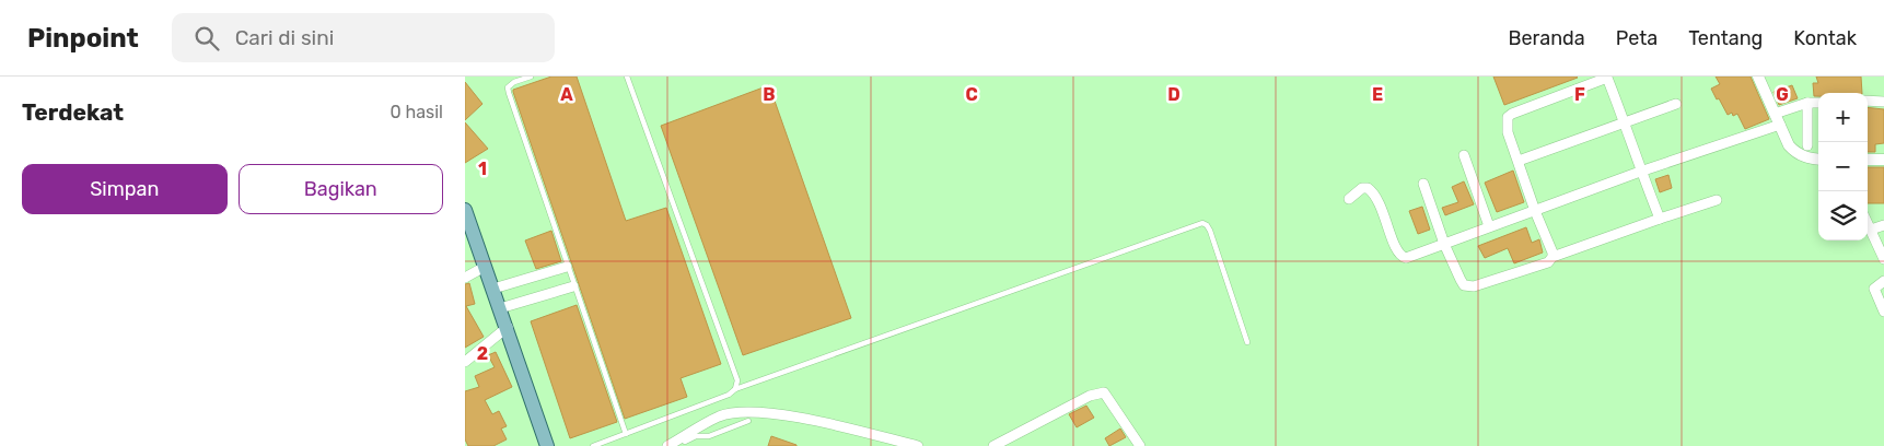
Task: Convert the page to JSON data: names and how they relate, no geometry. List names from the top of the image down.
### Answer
{
  "page": {
    "header": "Pinpoint",
    "search": "Cari di sini",
    "nav": [
      "Beranda",
      "Peta",
      "Tentang",
      "Kontak"
    ],
    "heading": ["Terdekat", "0 hasil"],
    "map_buttons": ["+", "−"],
    "buttons": ["Simpan", "Bagikan"]
  },
  "grid": {
    "columns": [
      "A",
      "B",
      "C",
      "D",
      "E",
      "F",
      "G"
    ],
    "rows": ["1", "2"]
  }
}
